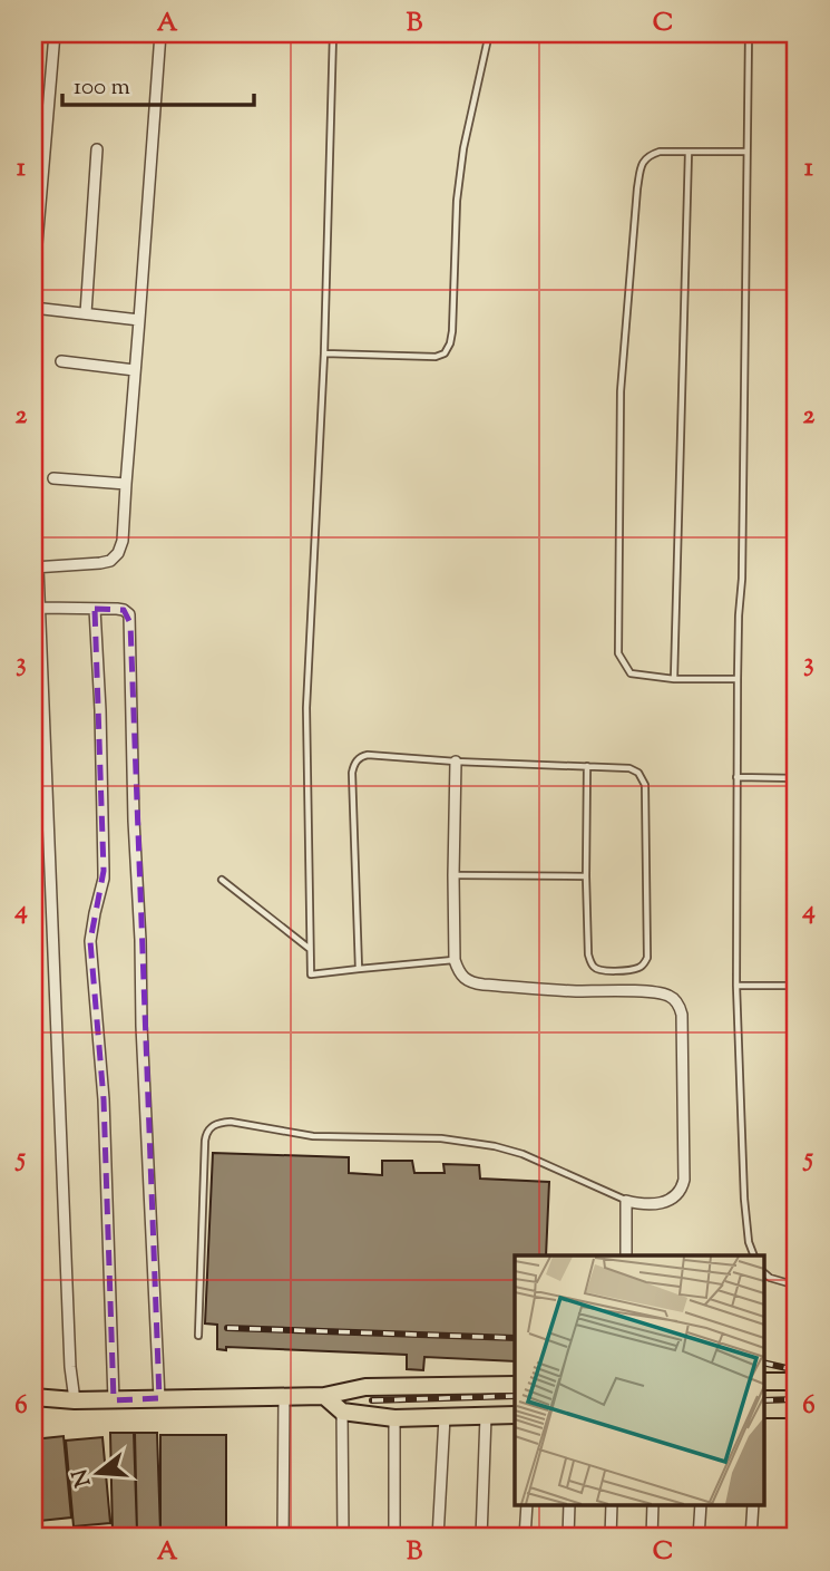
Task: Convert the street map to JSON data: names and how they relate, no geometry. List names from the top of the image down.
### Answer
{
  "scale_bar": "100 m",
  "north": "left",
  "grid": {
    "columns": ["A", "B", "C"],
    "rows": [
      "1",
      "2",
      "3",
      "4",
      "5",
      "6"
    ]
  }
}
